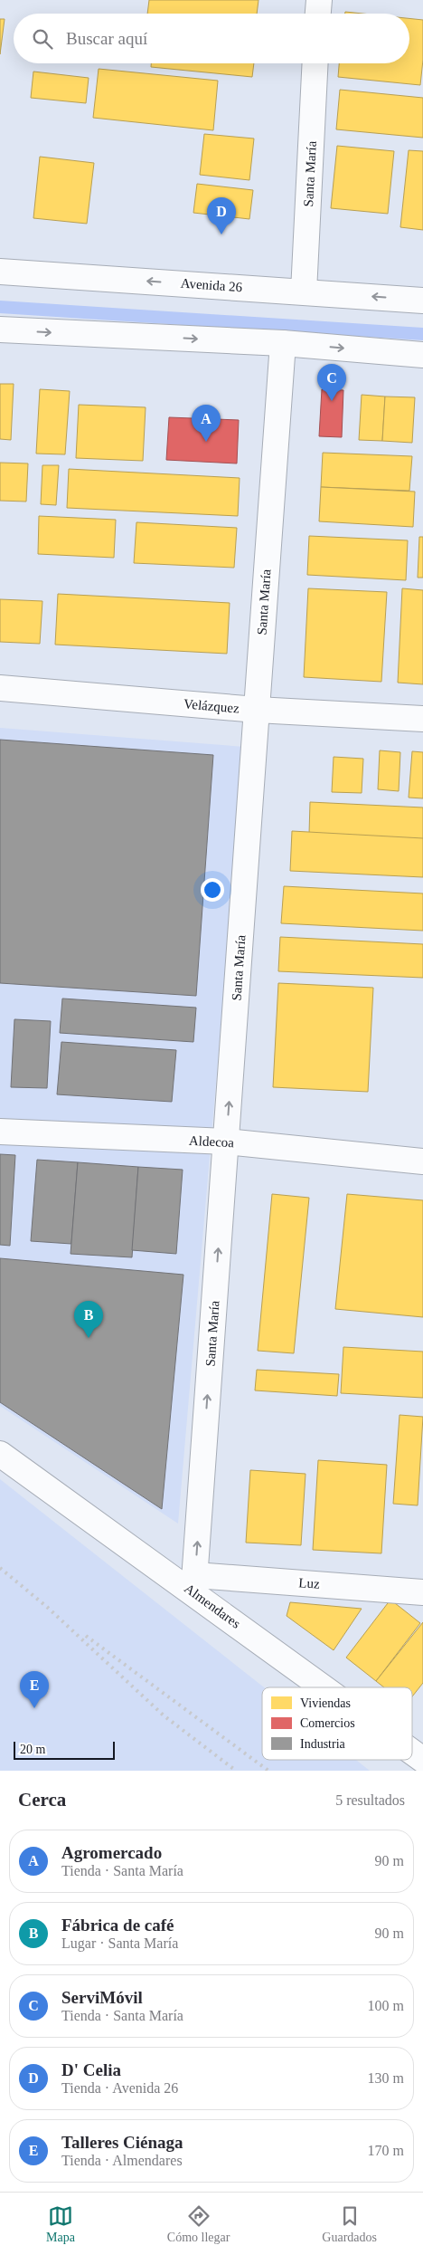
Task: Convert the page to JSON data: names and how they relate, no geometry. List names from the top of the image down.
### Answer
{
  "streets": {
    "street": [
      "Santa María",
      "Avenida 26",
      "Velázquez",
      "Aldecoa",
      "Luz",
      "Almendares"
    ]
  },
  "crossings": [
    ["Santa María", "Avenida 26"],
    ["Santa María", "Velázquez"],
    ["Santa María", "Aldecoa"],
    ["Santa María", "Luz"],
    ["Santa María", "Almendares"],
    ["Luz", "Almendares"]
  ],
  "one_way": ["Santa María"],
  "legend": ["Viviendas", "Comercios", "Industria"],
  "scale_bar": "20 m",
  "page": {
    "search": "Buscar aquí",
    "pins": [
      "D",
      "C",
      "A",
      "B",
      "E"
    ],
    "scale": "20 m",
    "heading": ["Cerca", "5 resultados"],
    "list": [
      {
        "mark": "A",
        "name": "Agromercado",
        "note": "Tienda · Santa María",
        "value": "90 m"
      },
      {
        "mark": "B",
        "name": "Fábrica de café",
        "note": "Lugar · Santa María",
        "value": "90 m"
      },
      {
        "mark": "C",
        "name": "ServiMóvil",
        "note": "Tienda · Santa María",
        "value": "100 m"
      },
      {
        "mark": "D",
        "name": "D' Celia",
        "note": "Tienda · Avenida 26",
        "value": "130 m"
      },
      {
        "mark": "E",
        "name": "Talleres Ciénaga",
        "note": "Tienda · Almendares",
        "value": "170 m"
      }
    ],
    "nav": ["Mapa", "Cómo llegar", "Guardados"]
  }
}
